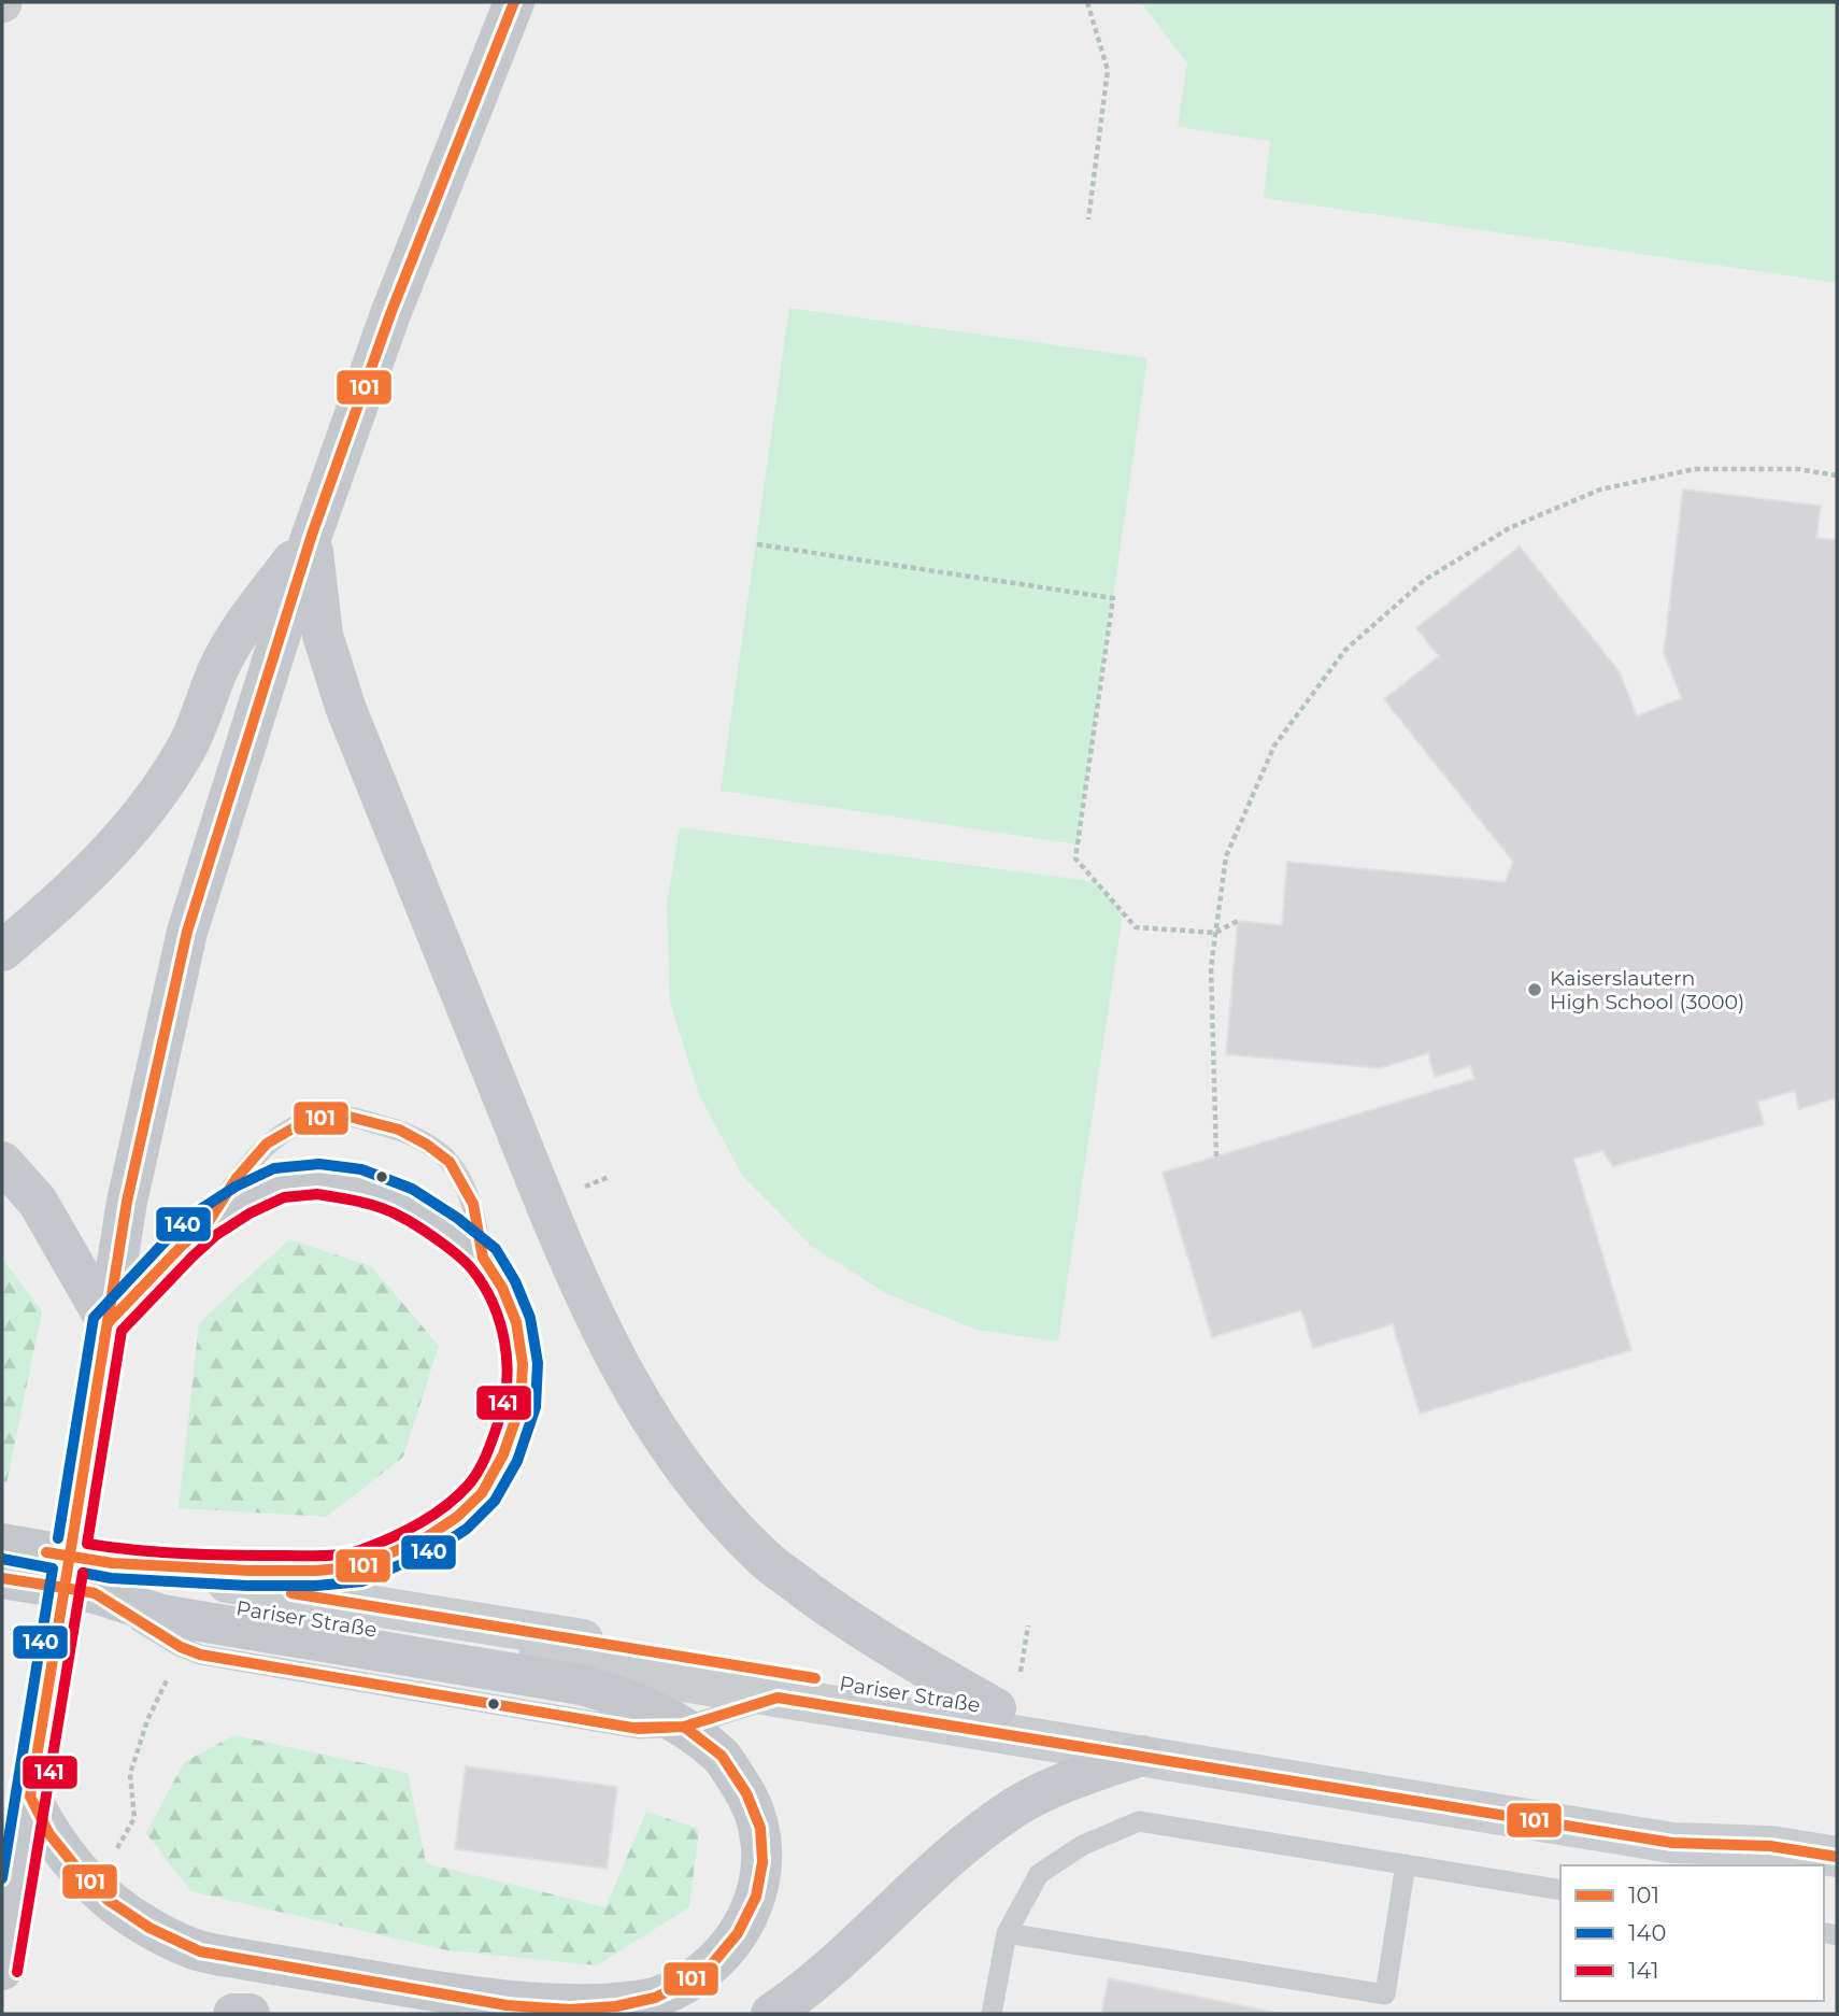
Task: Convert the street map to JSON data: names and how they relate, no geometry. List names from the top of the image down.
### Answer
{
  "streets": {
    "main road": ["Pariser Straße"]
  },
  "places": ["Kaiserslautern High School (3000)"],
  "lines": ["transit line 101", "transit line 140", "transit line 141"],
  "legend": ["101", "140", "141"]
}
